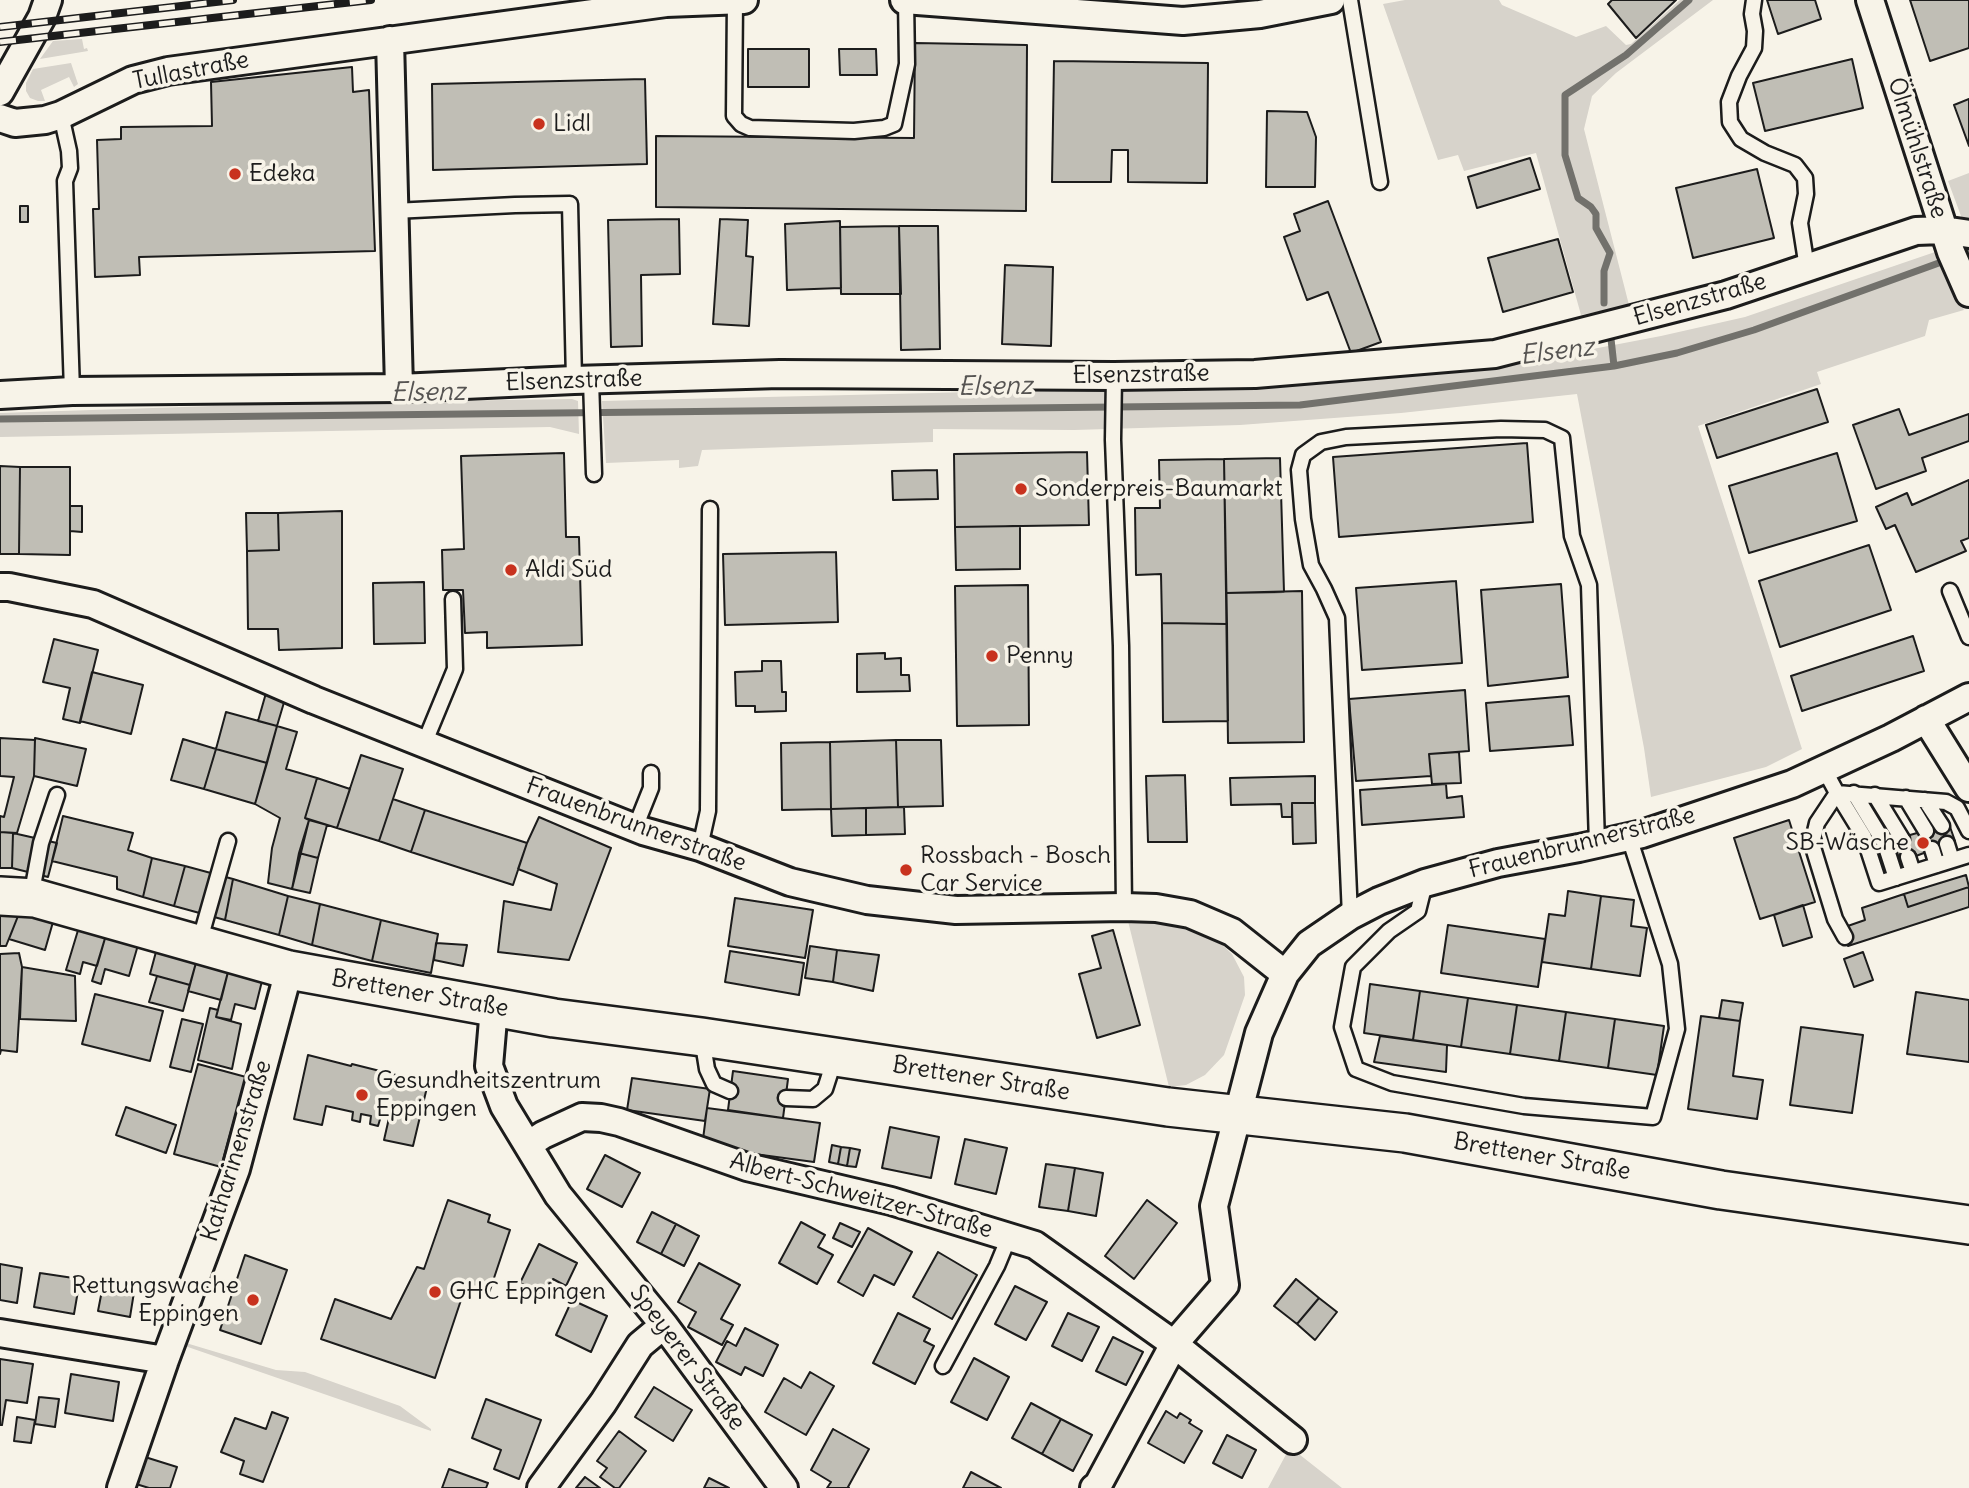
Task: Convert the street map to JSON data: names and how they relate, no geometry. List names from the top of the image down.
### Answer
{
  "streets": {
    "street": [
      "Tullastraße",
      "Ölmühlstraße",
      "Elsenzstraße",
      "Frauenbrunnerstraße",
      "Brettener Straße",
      "Katharinenstraße",
      "Albert-Schweitzer-Straße",
      "Speyerer Straße"
    ]
  },
  "crossings": [
    ["Ölmühlstraße", "Elsenzstraße"],
    ["Frauenbrunnerstraße", "Brettener Straße"],
    ["Brettener Straße", "Katharinenstraße"],
    ["Brettener Straße", "Speyerer Straße"],
    ["Albert-Schweitzer-Straße", "Speyerer Straße"]
  ],
  "water": ["Elsenz"],
  "places": [
    "Lidl",
    "Edeka",
    "Sonderpreis-Baumarkt",
    "Aldi Süd",
    "Penny",
    "SB-Wäsche",
    "Rossbach - Bosch Car Service",
    "Gesundheitszentrum Eppingen",
    "GHC Eppingen",
    "Rettungswache Eppingen"
  ]
}
